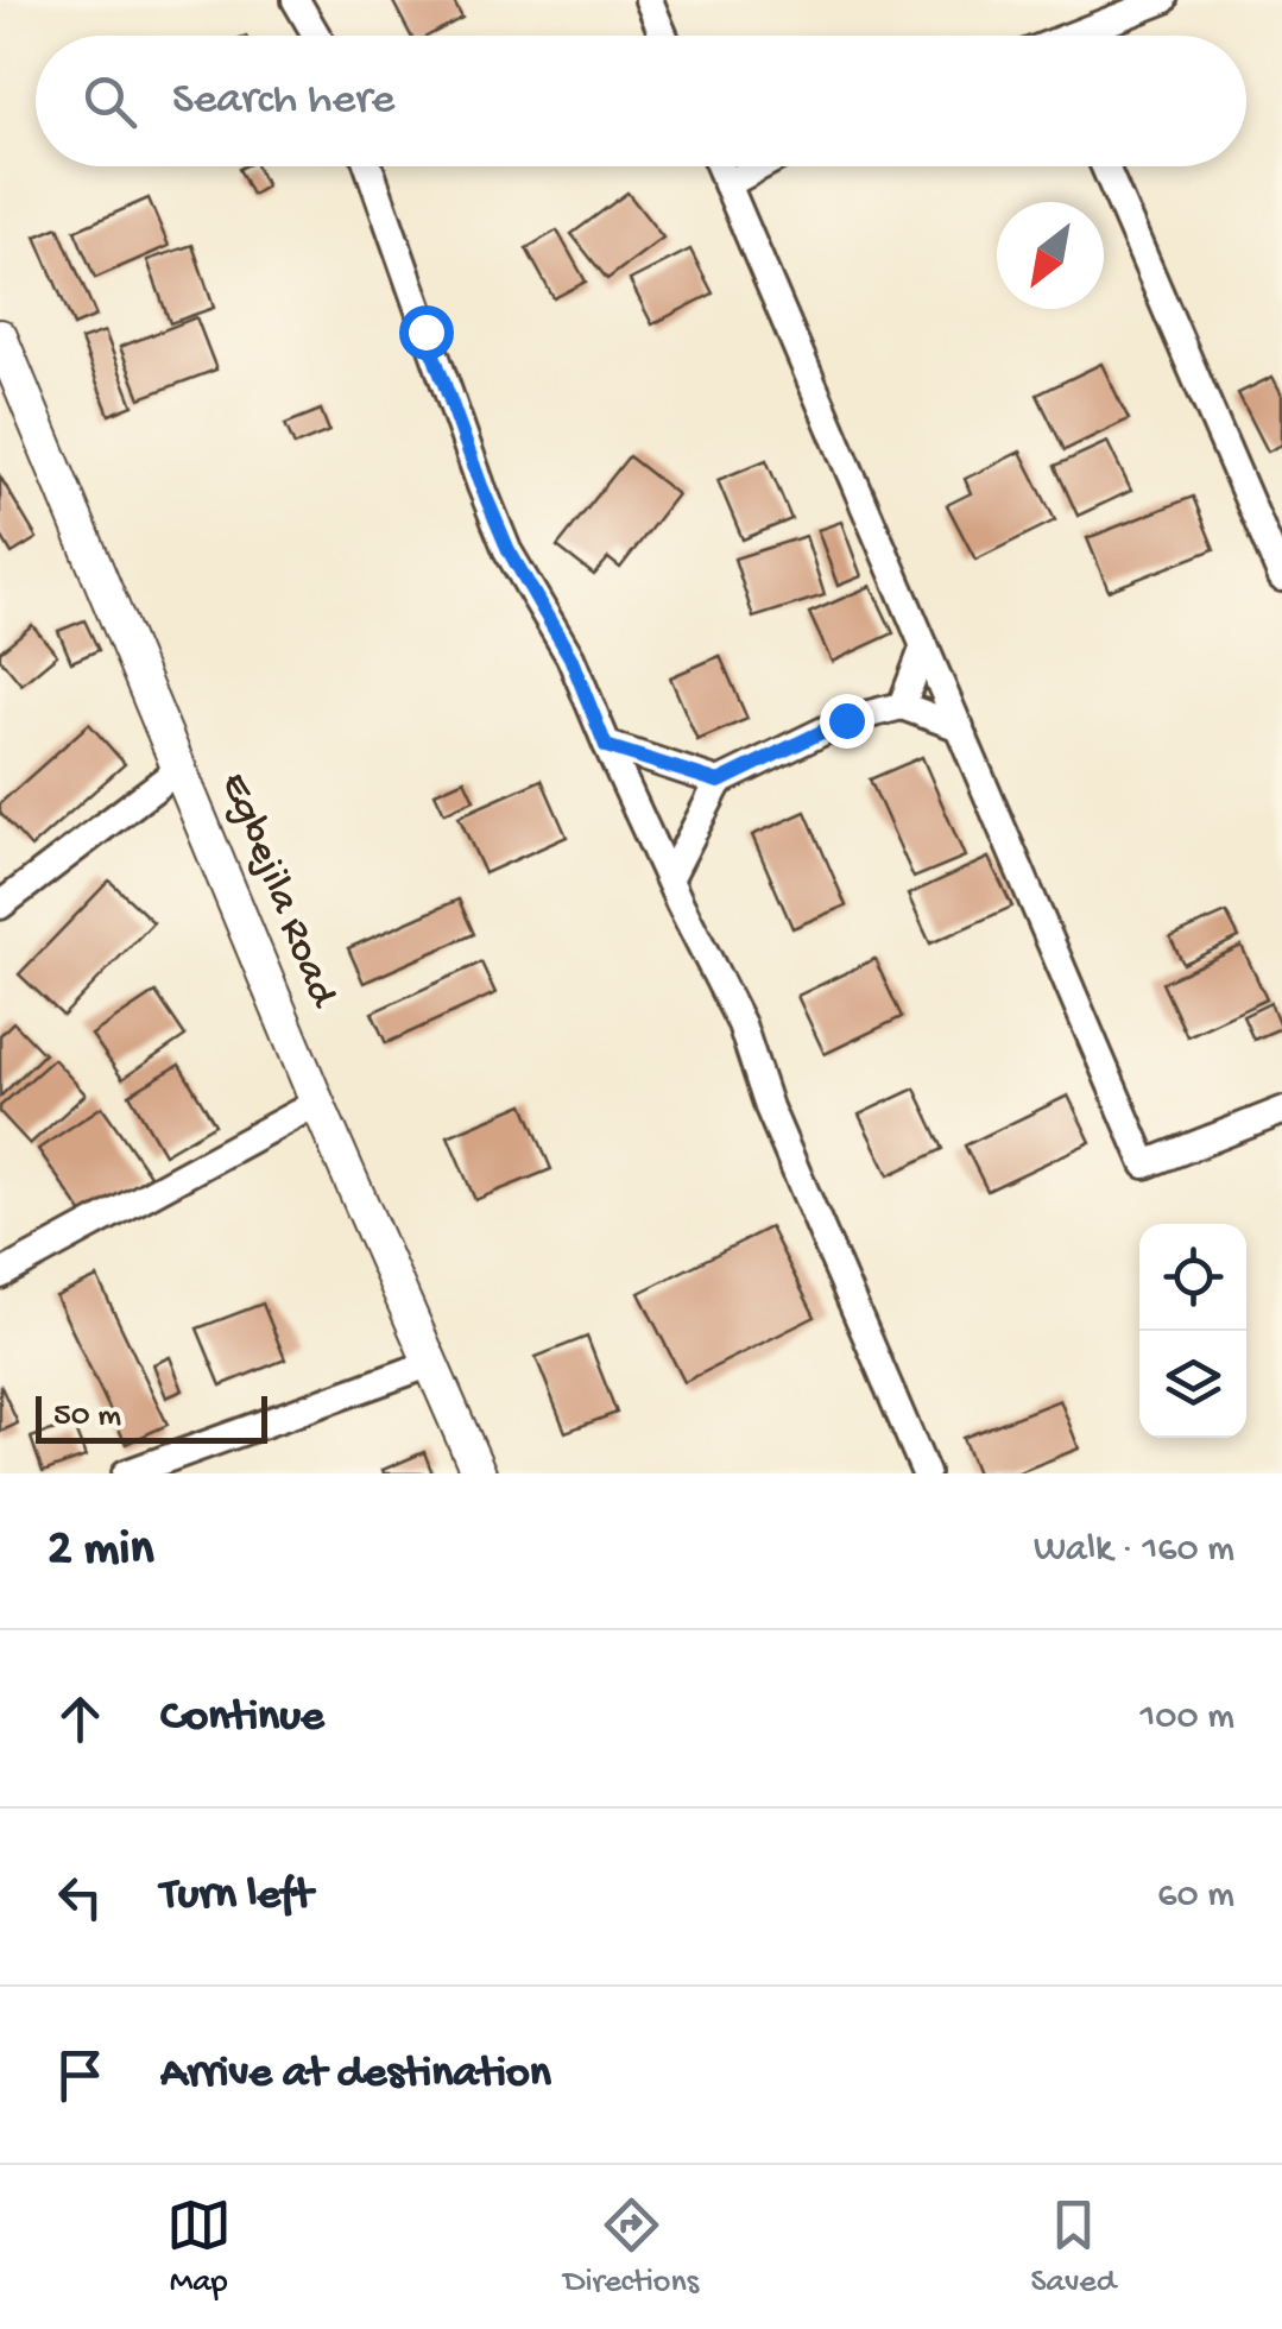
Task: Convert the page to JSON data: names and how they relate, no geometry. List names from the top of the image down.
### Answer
{
  "streets": {
    "street": ["Egbejila Road"]
  },
  "scale_bar": "50 m",
  "north": "bottom left",
  "page": {
    "search": "Search here",
    "scale": "50 m",
    "heading": ["2 min", "Walk · 160 m"],
    "list": [
      ["Continue", "100 m"],
      ["Turn left", "60 m"],
      "Arrive at destination"
    ],
    "nav": ["Map", "Directions", "Saved"]
  }
}
